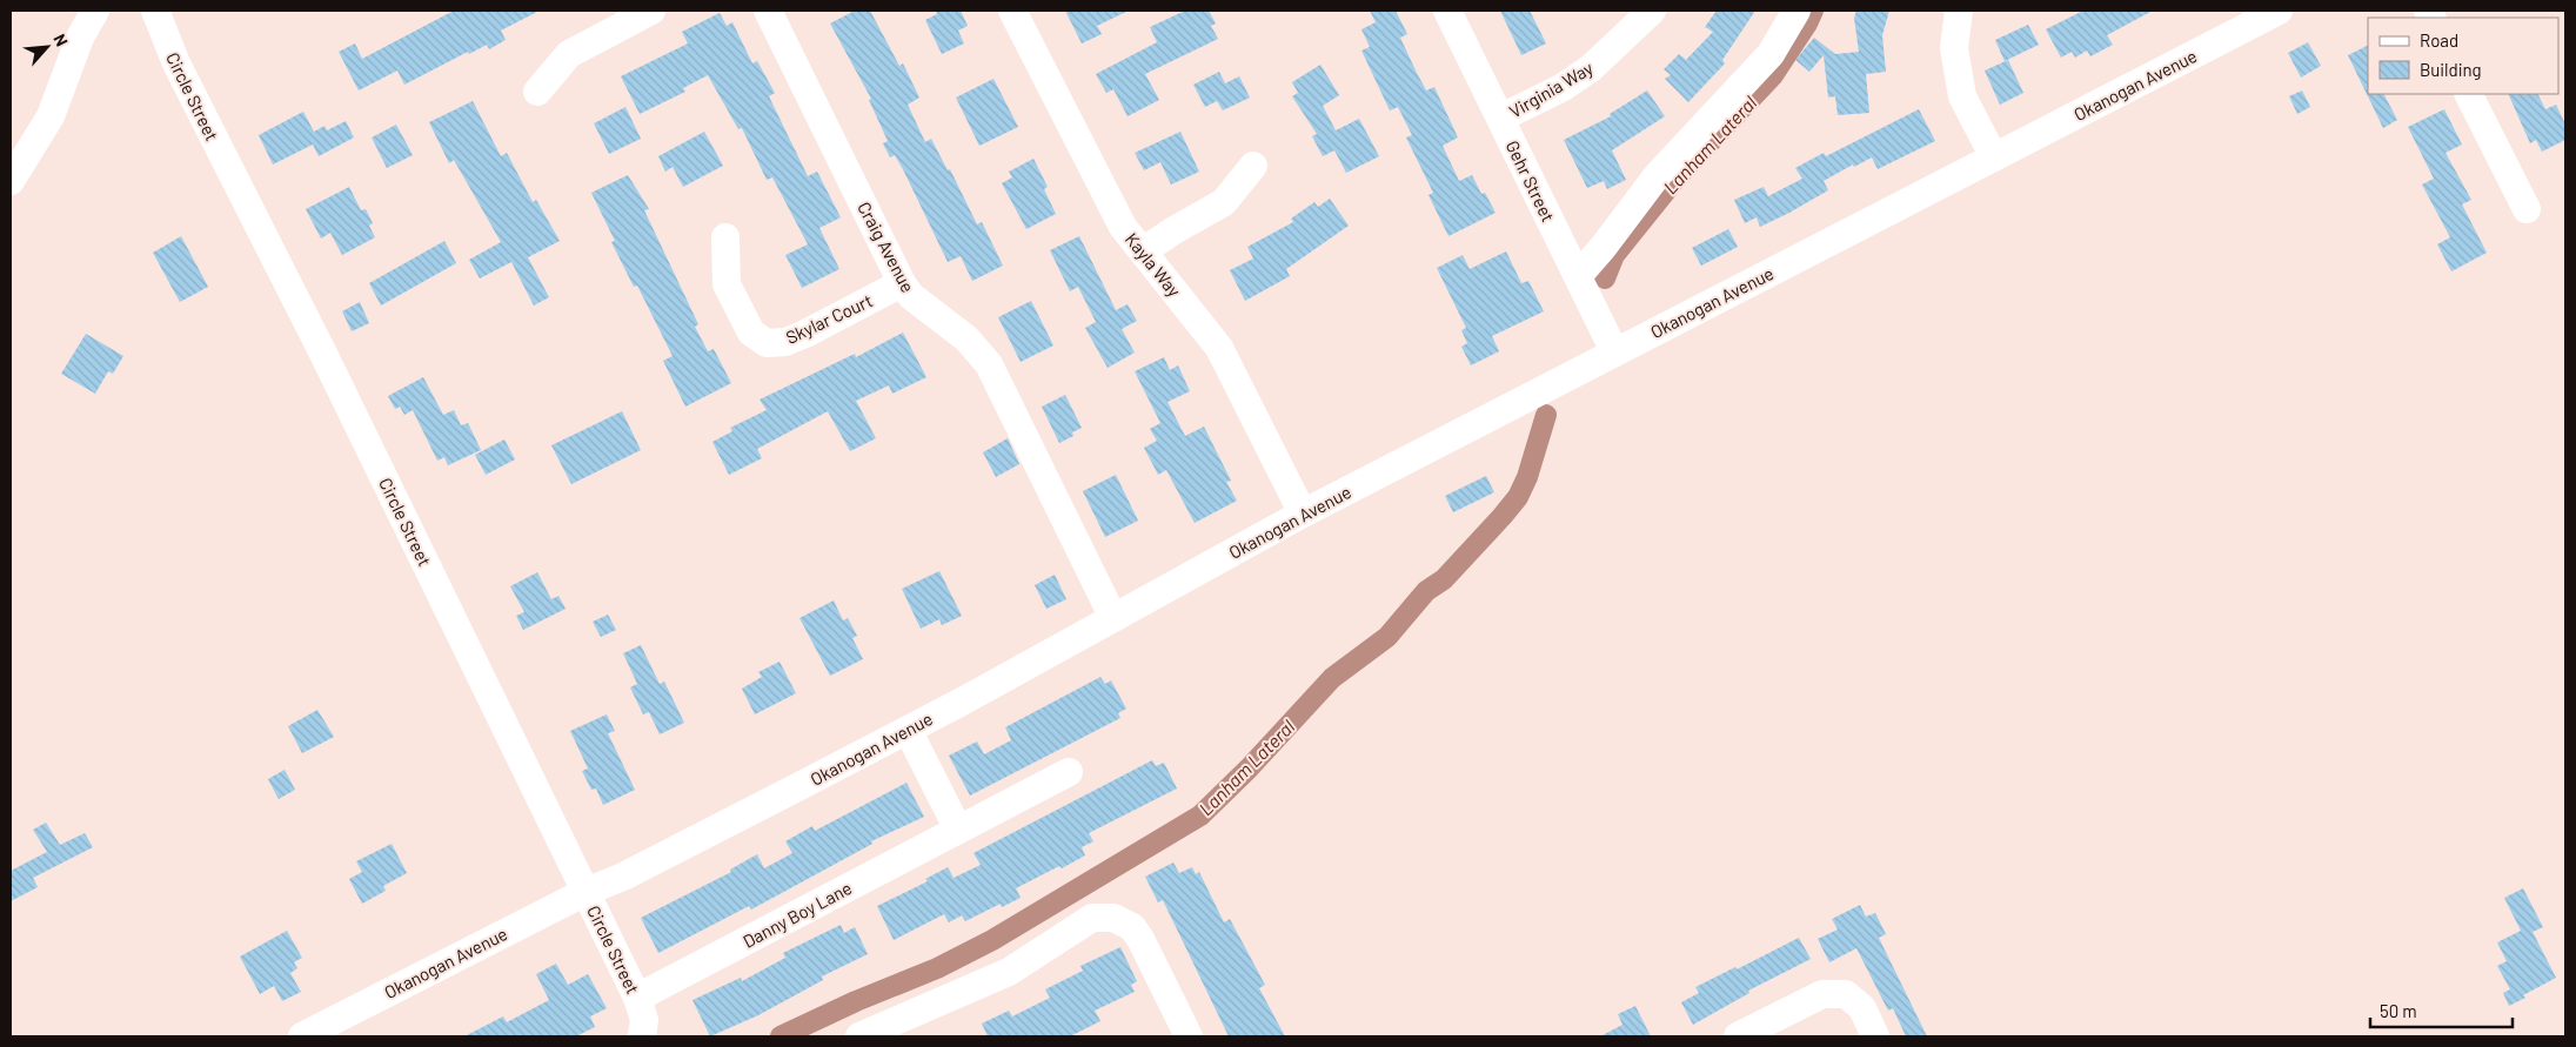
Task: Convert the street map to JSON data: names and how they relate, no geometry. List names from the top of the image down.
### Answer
{
  "streets": {
    "street": [
      "Okanogan Avenue",
      "Virginia Way",
      "Circle Street",
      "Gehr Street",
      "Craig Avenue",
      "Kayla Way",
      "Skylar Court",
      "Danny Boy Lane"
    ]
  },
  "crossings": [
    ["Okanogan Avenue", "Circle Street"],
    ["Okanogan Avenue", "Gehr Street"],
    ["Okanogan Avenue", "Craig Avenue"],
    ["Okanogan Avenue", "Kayla Way"],
    ["Virginia Way", "Gehr Street"],
    ["Circle Street", "Danny Boy Lane"],
    ["Craig Avenue", "Skylar Court"]
  ],
  "water": ["Lanham Lateral"],
  "legend": ["Road", "Building"],
  "scale_bar": "50 m",
  "north": "top right"
}
